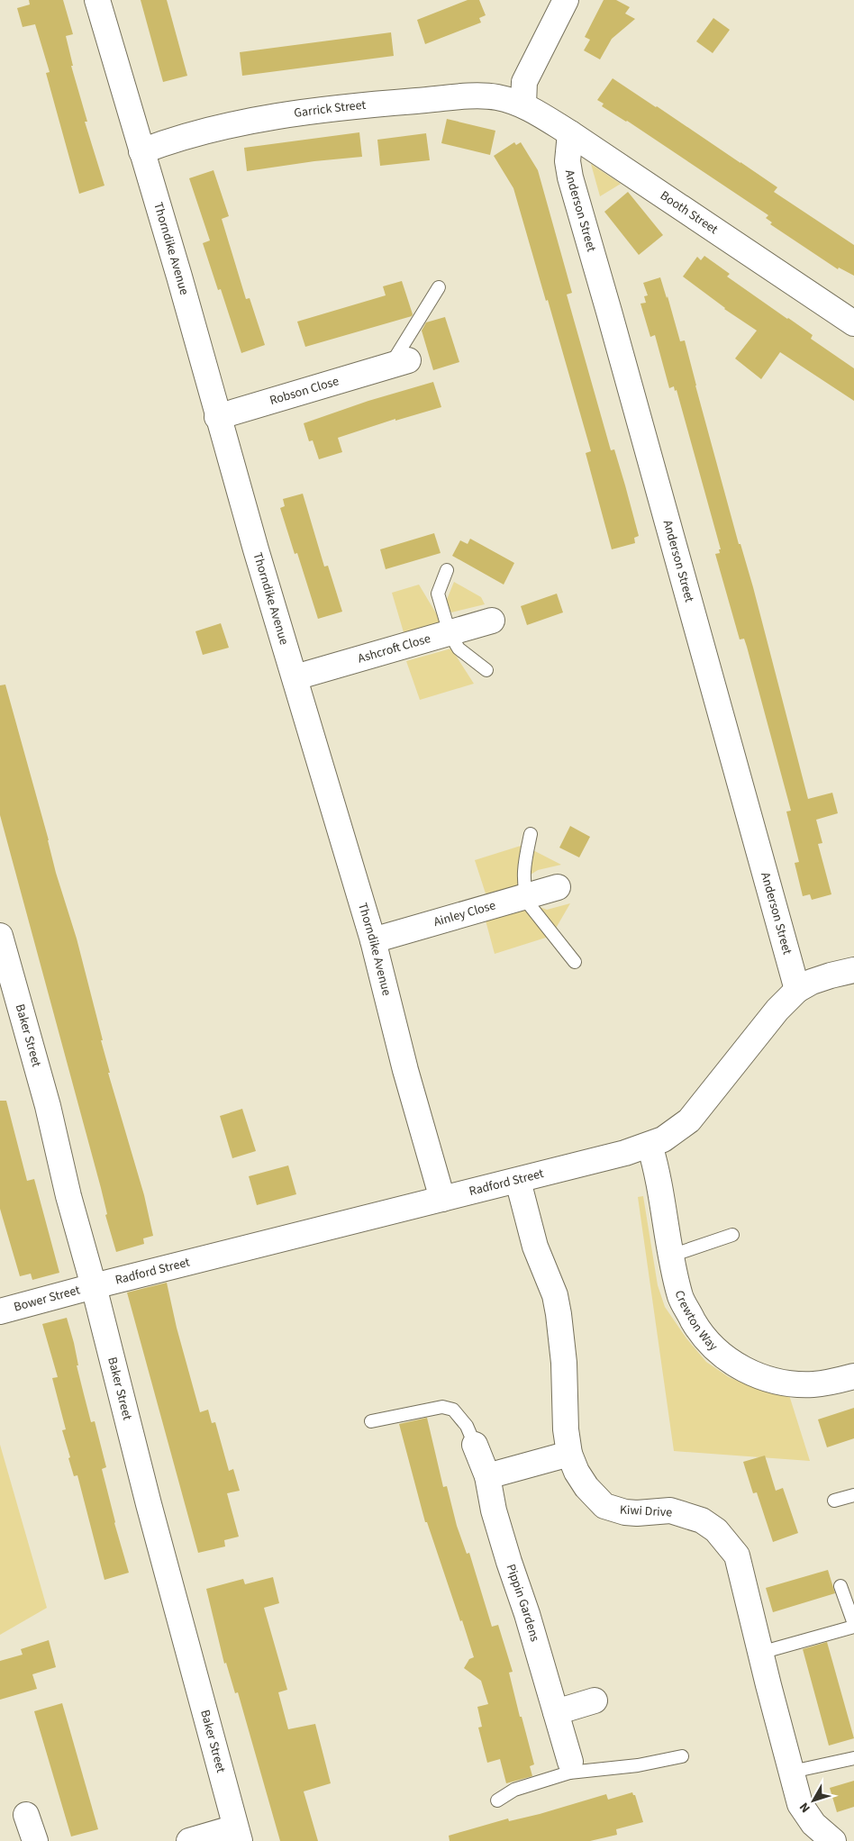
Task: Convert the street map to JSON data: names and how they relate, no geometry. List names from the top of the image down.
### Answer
{
  "streets": {
    "street": [
      "Garrick Street",
      "Anderson Street",
      "Booth Street",
      "Thorndike Avenue",
      "Robson Close",
      "Ashcroft Close",
      "Ainley Close",
      "Baker Street",
      "Radford Street",
      "Bower Street",
      "Crewton Way",
      "Kiwi Drive",
      "Pippin Gardens"
    ]
  },
  "crossings": [
    ["Garrick Street", "Booth Street"],
    ["Garrick Street", "Thorndike Avenue"],
    ["Anderson Street", "Booth Street"],
    ["Anderson Street", "Radford Street"],
    ["Thorndike Avenue", "Robson Close"],
    ["Thorndike Avenue", "Ashcroft Close"],
    ["Thorndike Avenue", "Ainley Close"],
    ["Thorndike Avenue", "Radford Street"],
    ["Baker Street", "Radford Street"],
    ["Baker Street", "Bower Street"],
    ["Radford Street", "Bower Street"],
    ["Radford Street", "Crewton Way"],
    ["Radford Street", "Kiwi Drive"]
  ],
  "north": "bottom left"
}
